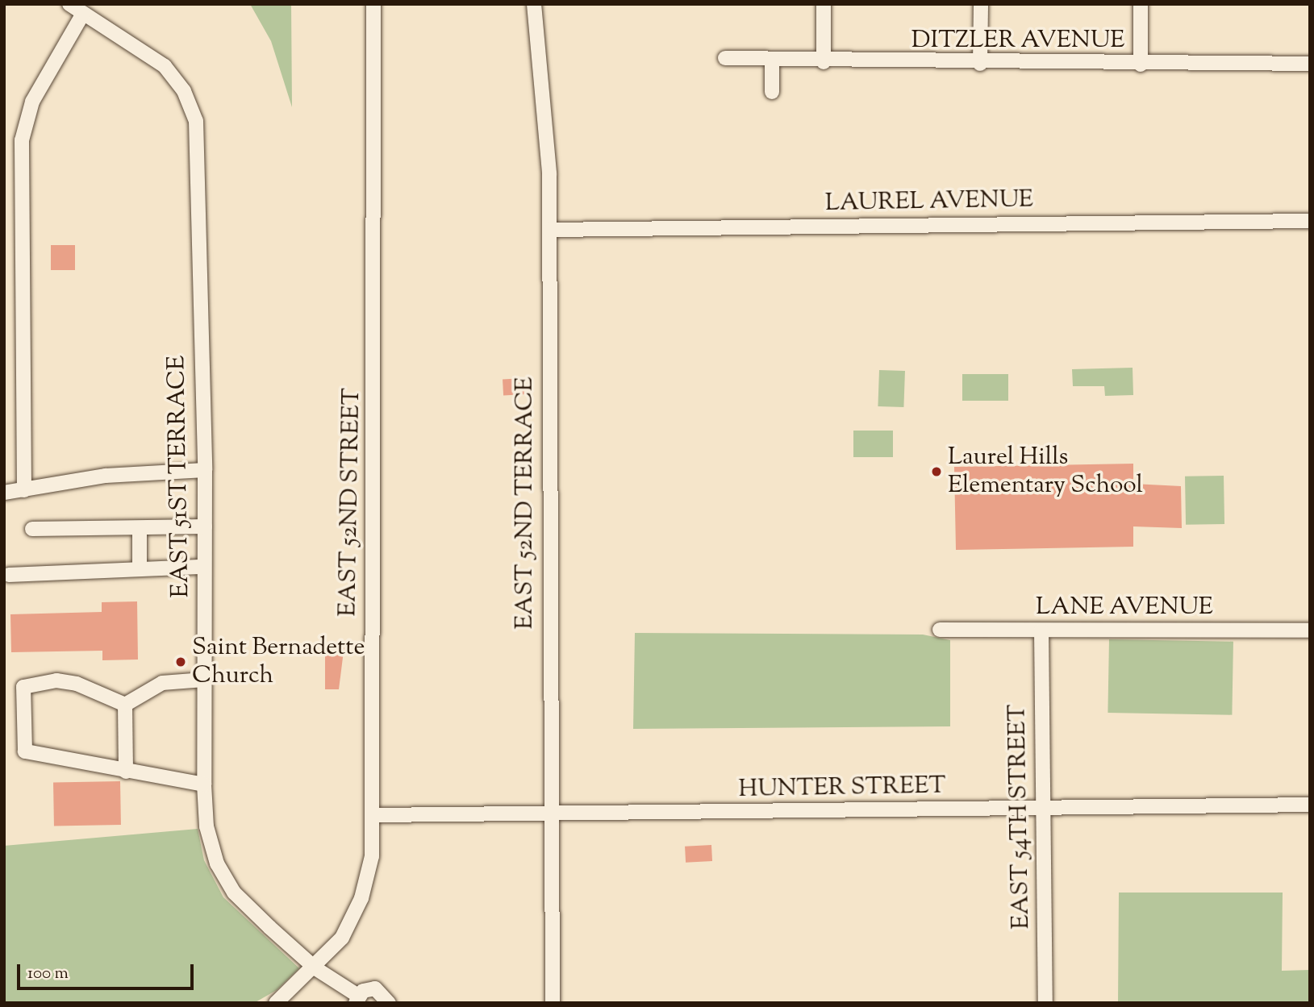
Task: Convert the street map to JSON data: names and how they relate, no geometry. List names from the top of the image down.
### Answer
{
  "streets": {
    "street": [
      "DITZLER AVENUE",
      "LAUREL AVENUE",
      "EAST 51ST TERRACE",
      "EAST 52ND STREET",
      "EAST 52ND TERRACE",
      "LANE AVENUE",
      "HUNTER STREET",
      "EAST 54TH STREET"
    ]
  },
  "crossings": [
    ["LAUREL AVENUE", "EAST 52ND TERRACE"],
    ["EAST 51ST TERRACE", "EAST 52ND STREET"],
    ["EAST 52ND STREET", "HUNTER STREET"],
    ["EAST 52ND TERRACE", "HUNTER STREET"],
    ["LANE AVENUE", "EAST 54TH STREET"],
    ["HUNTER STREET", "EAST 54TH STREET"]
  ],
  "places": ["Laurel Hills Elementary School", "Saint Bernadette Church"],
  "scale_bar": "100 m"
}
